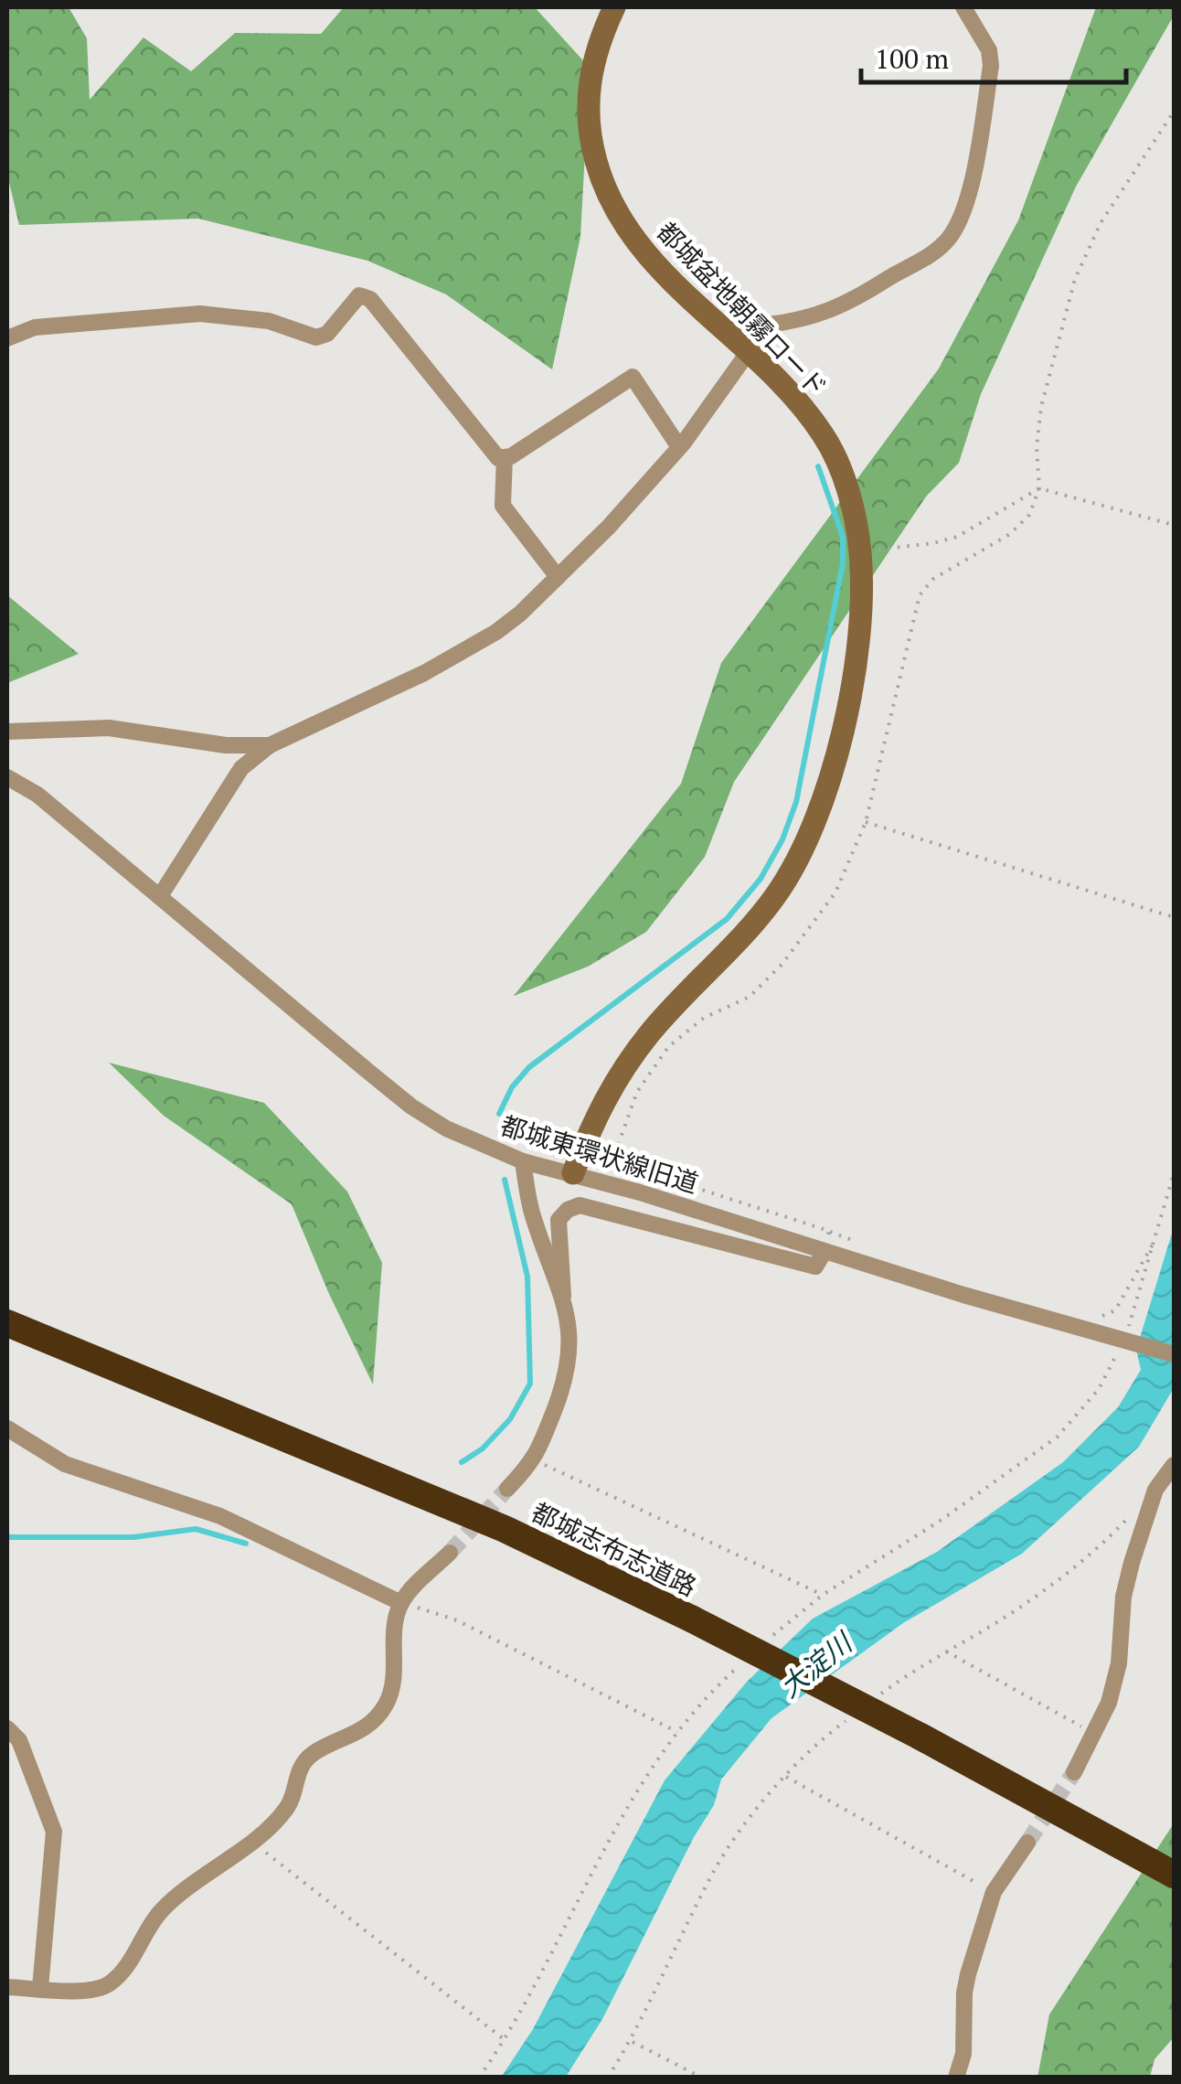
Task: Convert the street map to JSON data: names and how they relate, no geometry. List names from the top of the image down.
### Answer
{
  "streets": {
    "highway": ["都城志布志道路"],
    "street": ["都城盆地朝霧ロード", "都城東環状線旧道"]
  },
  "crossings": [
    ["都城盆地朝霧ロード", "都城東環状線旧道"]
  ],
  "water": ["大淀川"],
  "scale_bar": "100 m"
}
